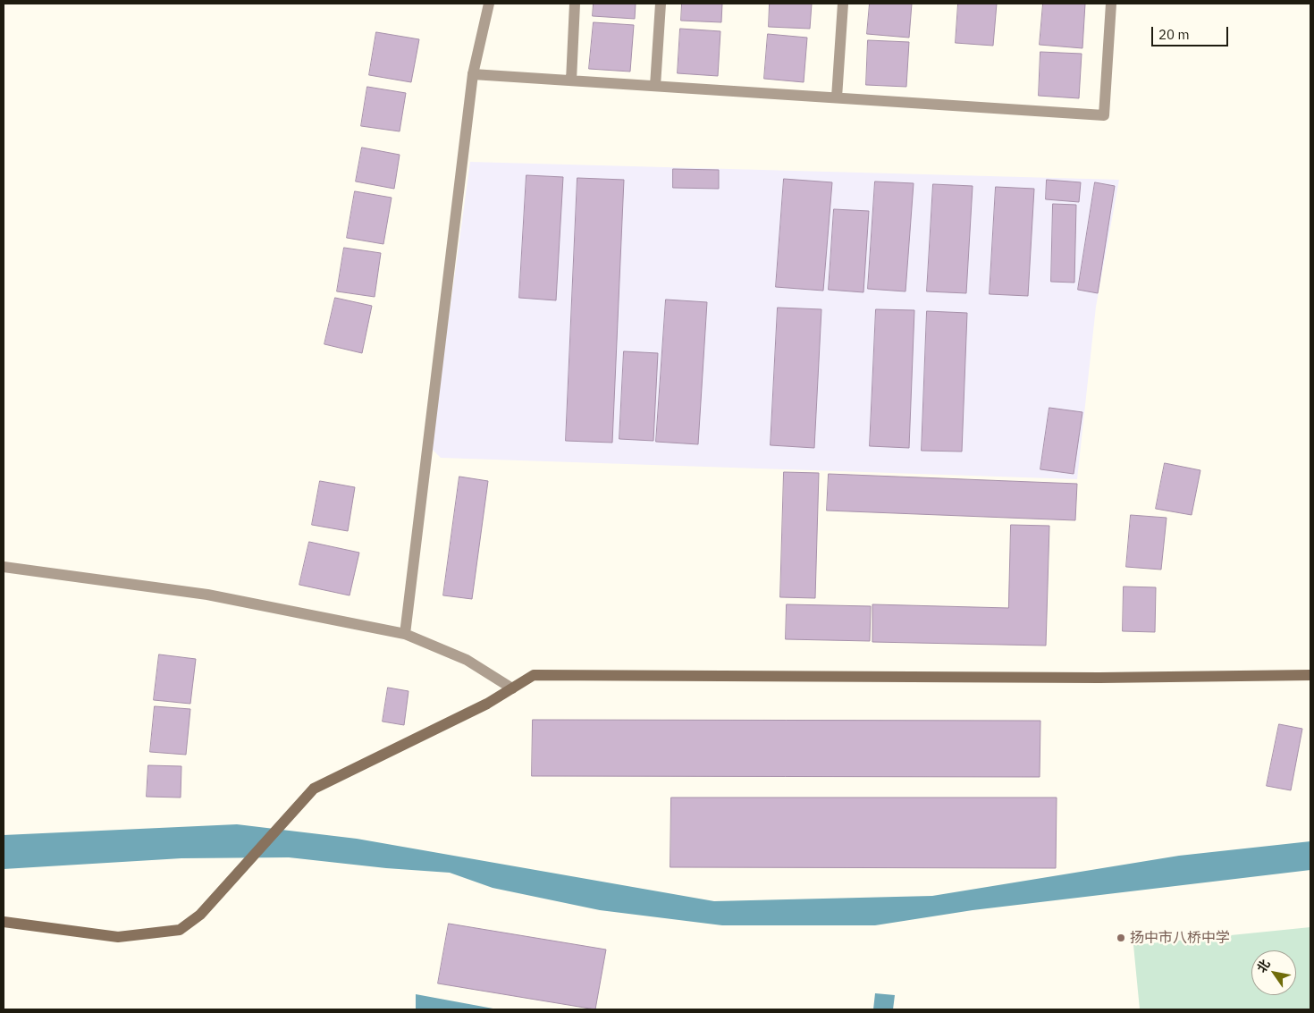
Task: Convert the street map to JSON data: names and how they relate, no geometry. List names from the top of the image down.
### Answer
{
  "places": ["扬中市八桥中学"],
  "scale_bar": "20 m",
  "north": "top left"
}
